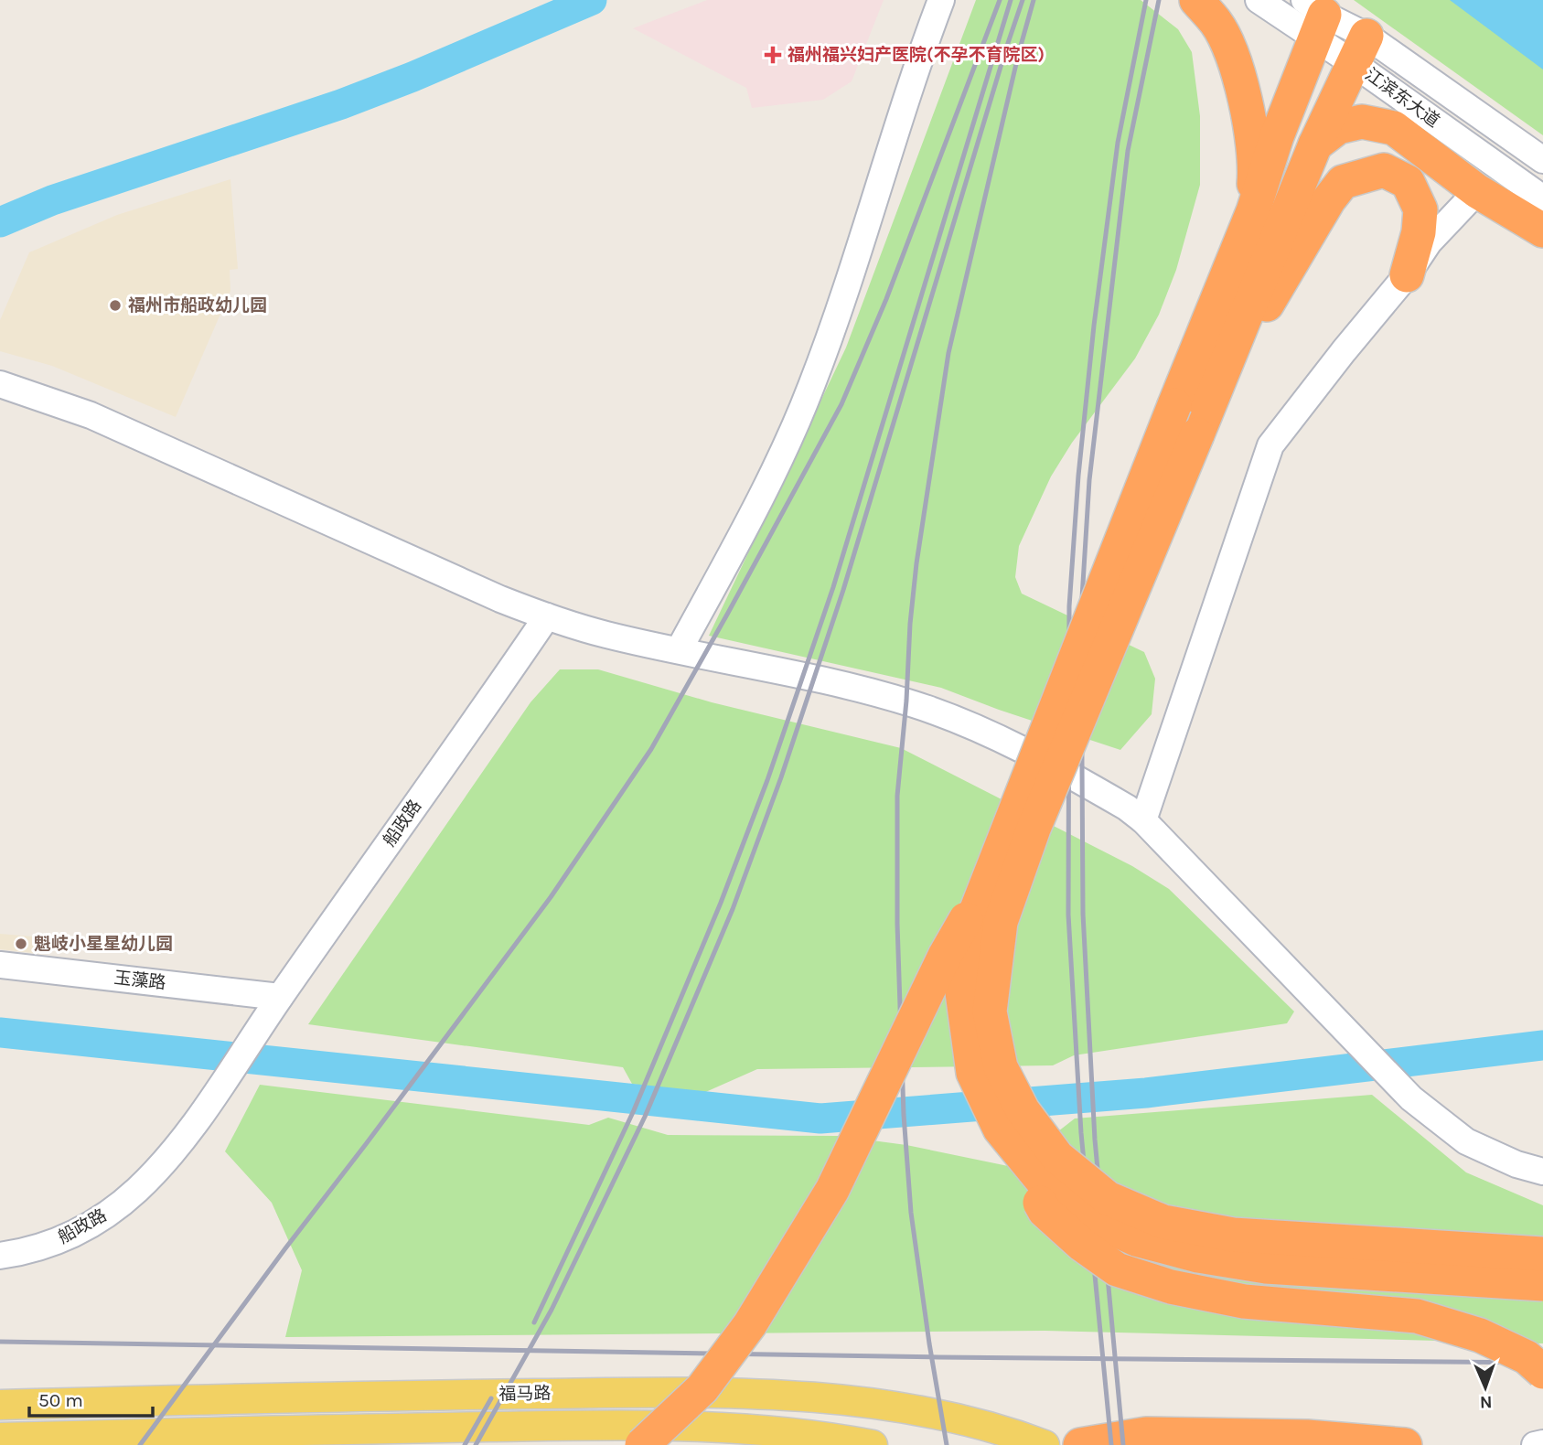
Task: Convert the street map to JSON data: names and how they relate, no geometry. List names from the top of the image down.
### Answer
{
  "streets": {
    "main road": ["福马路"],
    "street": ["江滨东大道", "船政路", "玉藻路"]
  },
  "crossings": [
    ["船政路", "玉藻路"]
  ],
  "places": {
    "health": ["福州福兴妇产医院(不孕不育院区)"],
    "other": ["福州市船政幼儿园", "魁岐小星星幼儿园"]
  },
  "scale_bar": "50 m",
  "north": "bottom"
}
